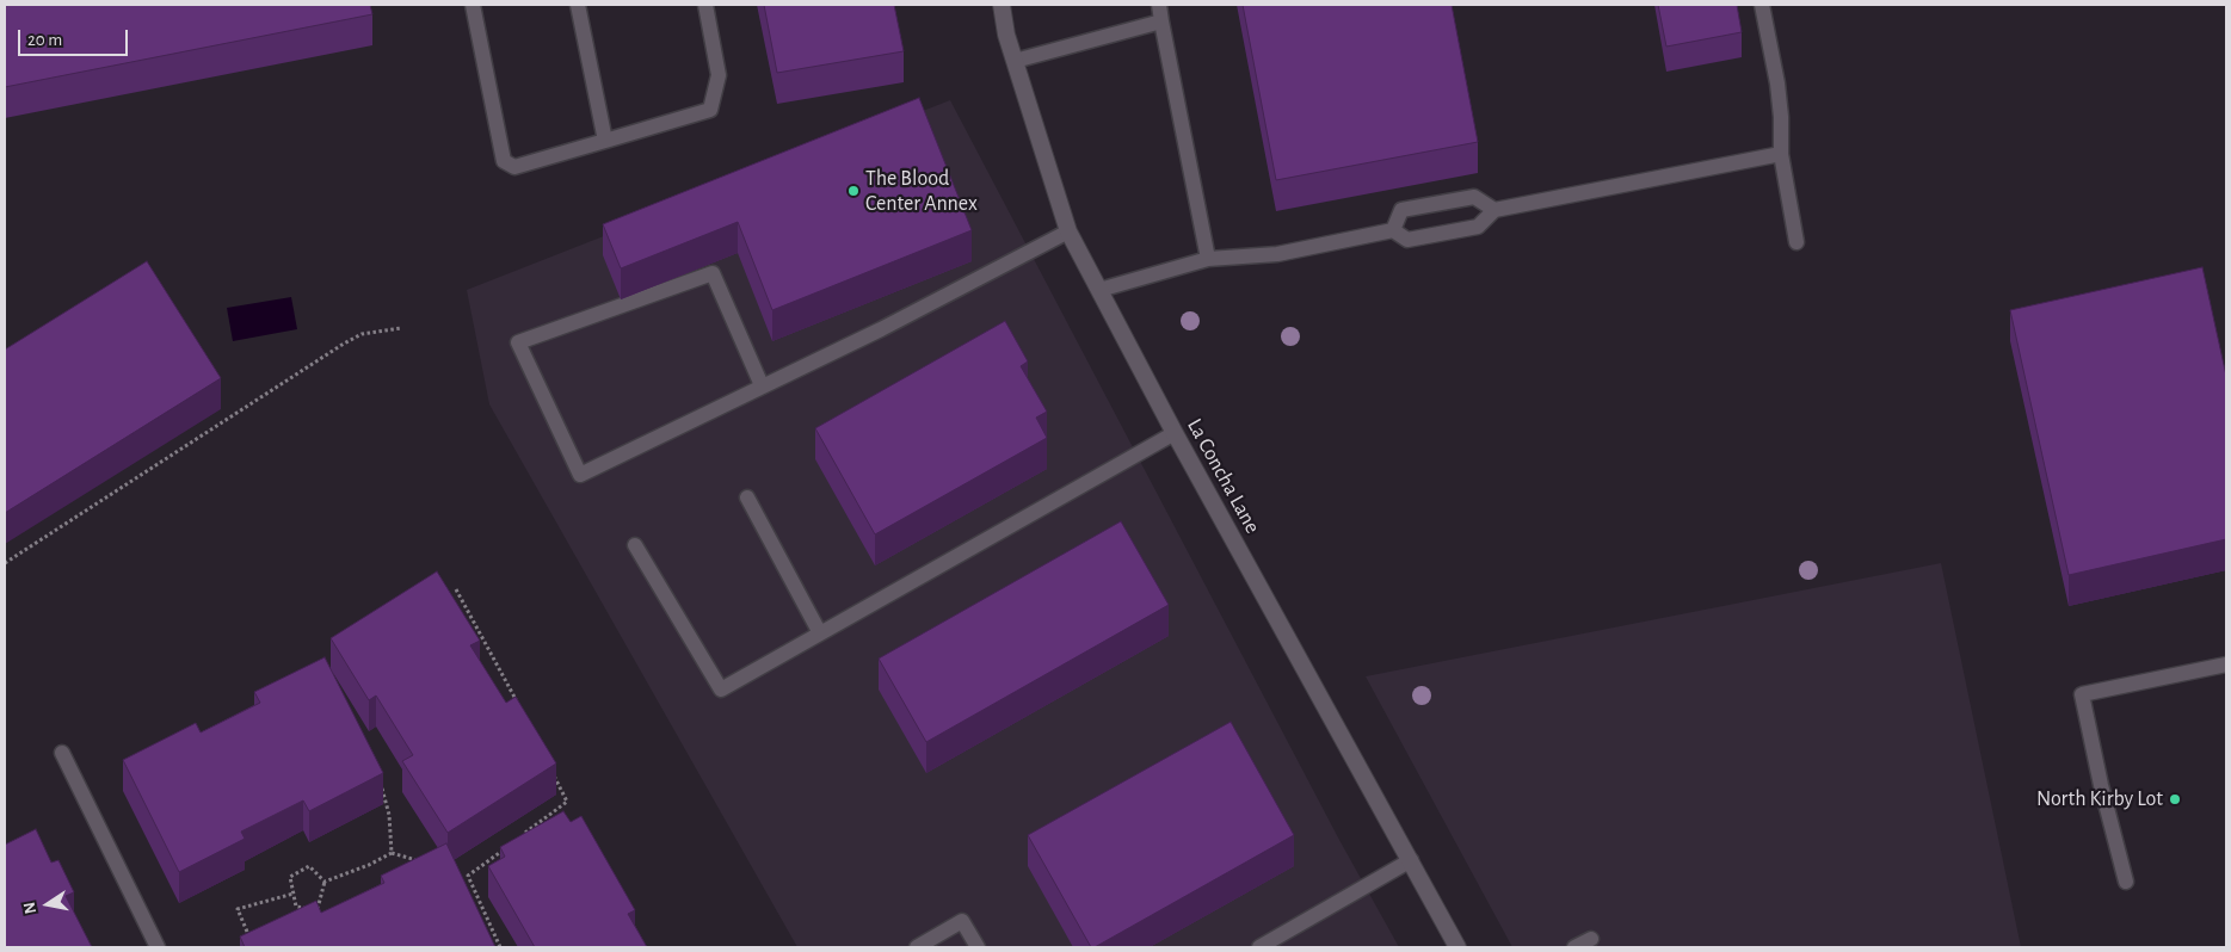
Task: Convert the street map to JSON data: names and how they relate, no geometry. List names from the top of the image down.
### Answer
{
  "streets": {
    "street": ["La Concha Lane"]
  },
  "places": ["The Blood Center Annex", "North Kirby Lot"],
  "scale_bar": "20 m",
  "north": "left"
}
